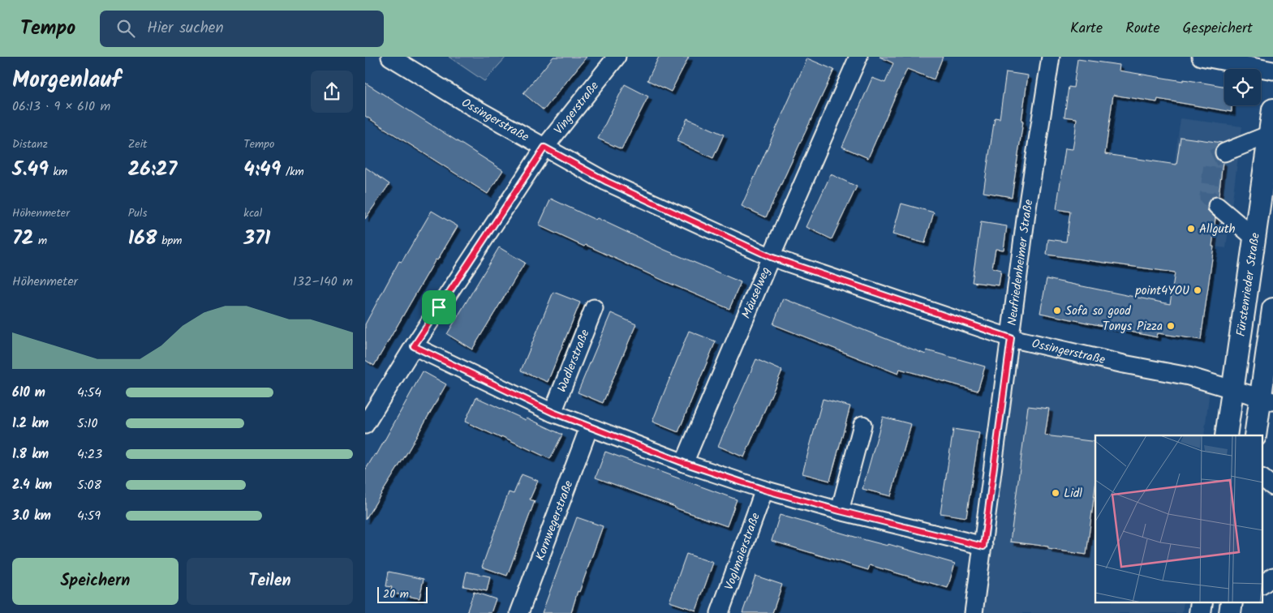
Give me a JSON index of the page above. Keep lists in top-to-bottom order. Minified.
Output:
{"streets":{"main road":["Fürstenrieder Straße"],"street":["Vingerstraße","Ossingerstraße","Neufriedenheimer Straße","Mäuselweg","Wadlerstraße","Kornwegerstraße","Voglmaierstraße"]},"crossings":[["Vingerstraße","Ossingerstraße"],["Ossingerstraße","Neufriedenheimer Straße"],["Ossingerstraße","Fürstenrieder Straße"],["Ossingerstraße","Mäuselweg"]],"places":["Allguth","point4YOU","Sofa so good","Tonys Pizza","Lidl"],"scale_bar":"20 m","page":{"header":"Tempo","search":"Hier suchen","nav":["Karte","Route","Gespeichert"],"heading":["Morgenlauf","06:13 · 9 × 610 m"],"stats":[["Distanz","5.49 km"],["Zeit","26:27"],["Tempo","4:49 /km"],["Höhenmeter","72 m"],["Puls","168 bpm"],["kcal","371"]],"chart":["Höhenmeter","132–140 m"],"list":[{"name":"610 m","note":"4:54"},{"name":"1.2 km","note":"5:10"},{"name":"1.8 km","note":"4:23"},{"name":"2.4 km","note":"5:08"},{"name":"3.0 km","note":"4:59"}],"buttons":["Speichern","Teilen"],"scale":"20 m"}}
